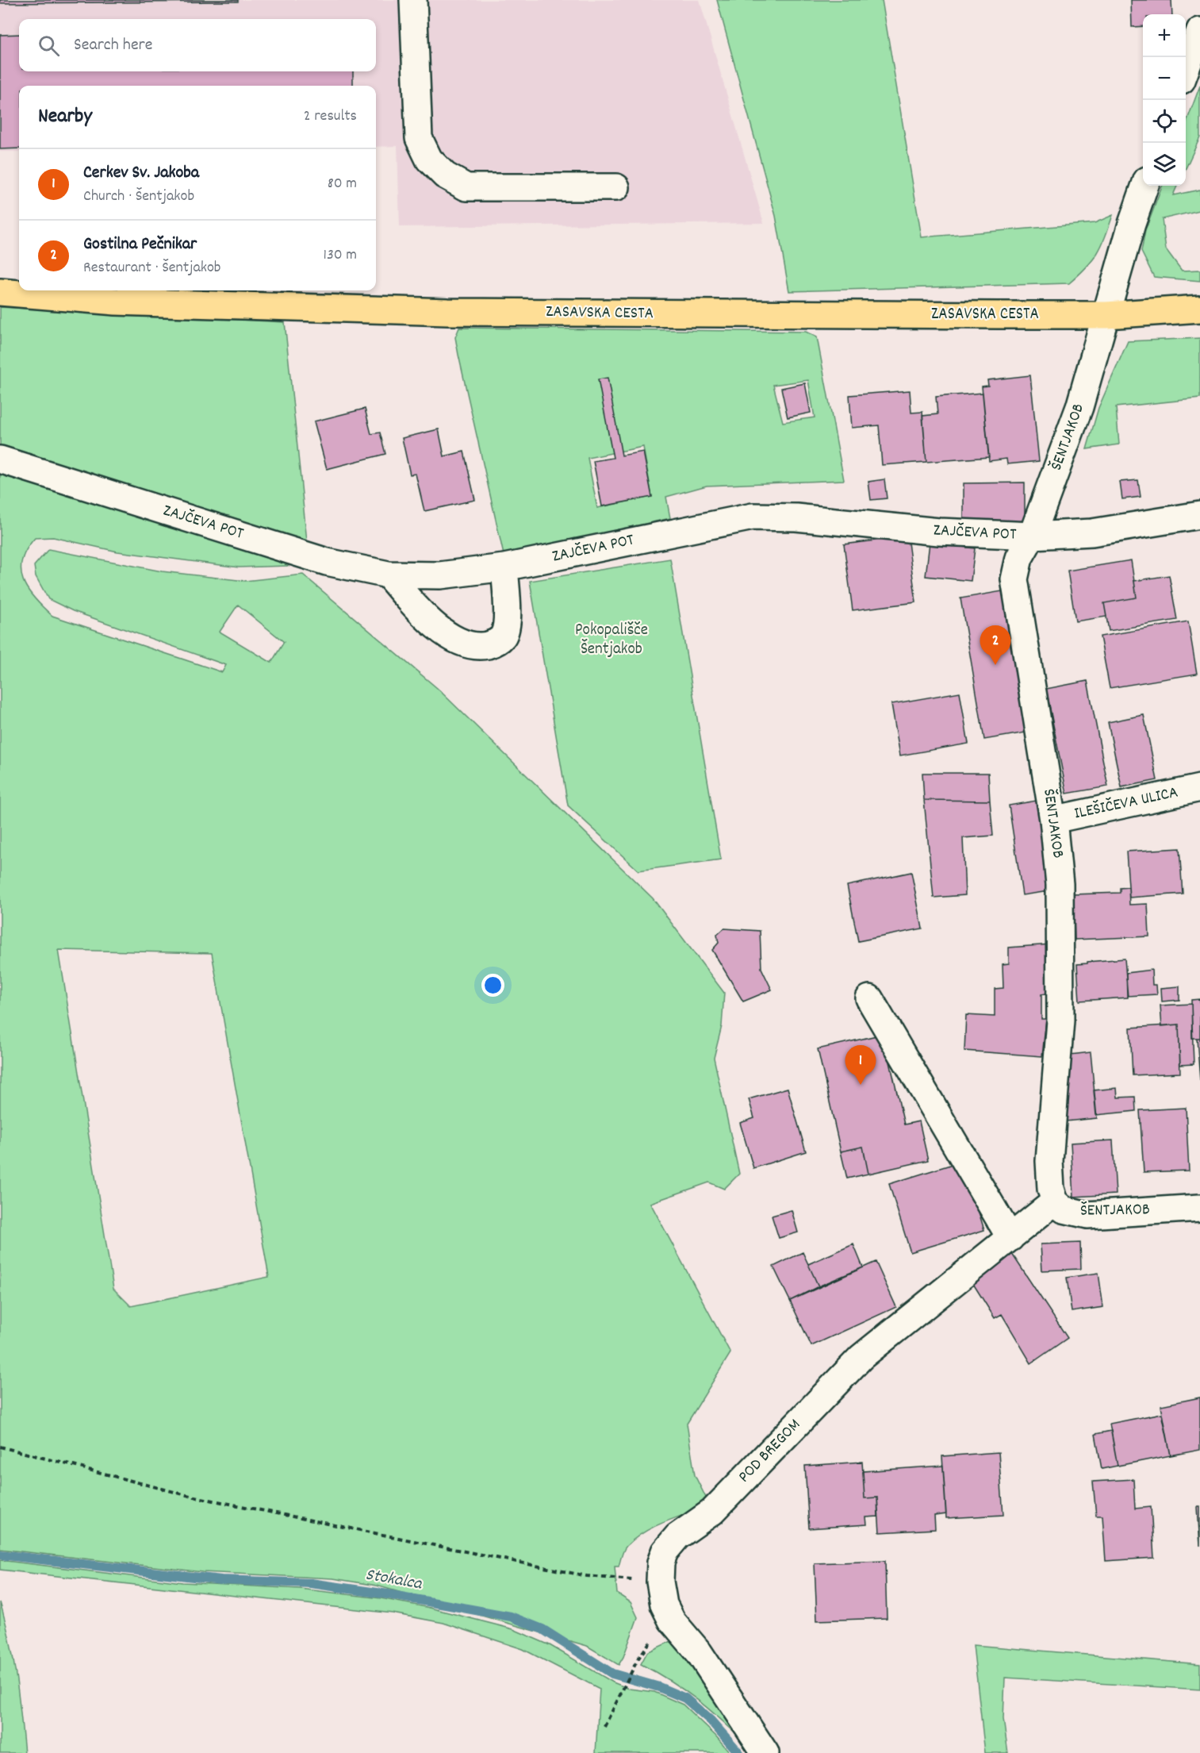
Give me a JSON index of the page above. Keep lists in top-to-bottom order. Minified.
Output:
{"streets":{"main road":["ZASAVSKA CESTA"],"street":["ŠENTJAKOB","ZAJČEVA POT","ILEŠIČEVA ULICA","POD BREGOM"]},"crossings":[["ZASAVSKA CESTA","ŠENTJAKOB"],["ŠENTJAKOB","ZAJČEVA POT"],["ŠENTJAKOB","ILEŠIČEVA ULICA"],["ŠENTJAKOB","POD BREGOM"]],"water":["Stokalca"],"parks":["Pokopališče Šentjakob"],"page":{"map_buttons":["+","−"],"search":"Search here","heading":["Nearby","2 results"],"list":[{"mark":"1","name":"Cerkev Sv. Jakoba","note":"Church · Šentjakob","value":"80 m"},{"mark":"2","name":"Gostilna Pečnikar","note":"Restaurant · Šentjakob","value":"130 m"}],"pins":["2","1"]}}
